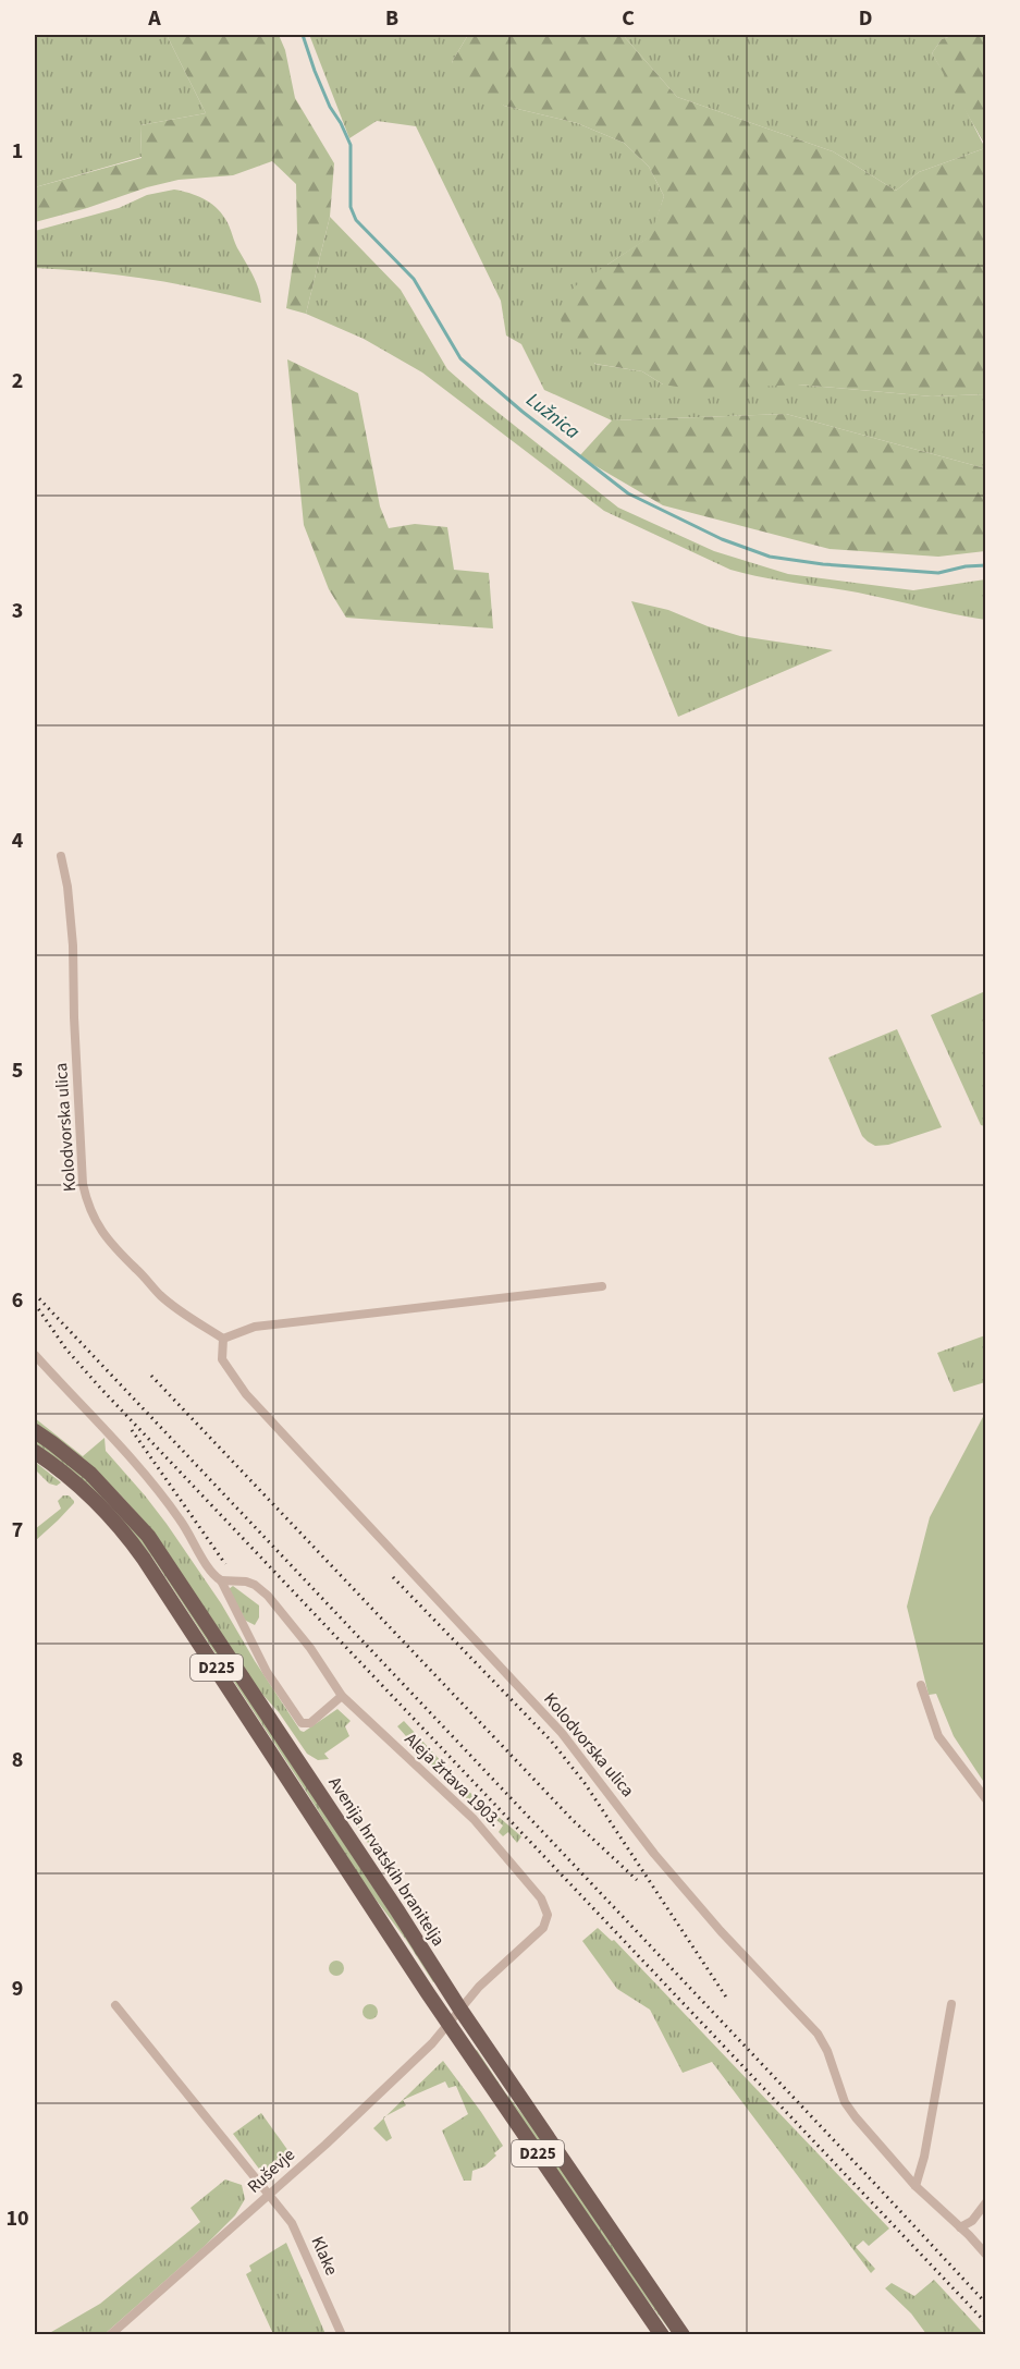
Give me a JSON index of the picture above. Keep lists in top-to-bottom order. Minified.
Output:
{"streets":{"main road":["D225","Avenija hrvatskih branitelja"],"street":["Kolodvorska ulica","Aleja žrtava 1903.","Ruševje","Klake"]},"crossings":[["Aleja žrtava 1903.","Avenija hrvatskih branitelja"],["Aleja žrtava 1903.","Ruševje"],["Avenija hrvatskih branitelja","Ruševje"],["Ruševje","Klake"]],"water":["Lužnica"],"grid":{"columns":["A","B","C","D"],"rows":["1","2","3","4","5","6","7","8","9","10"]}}
